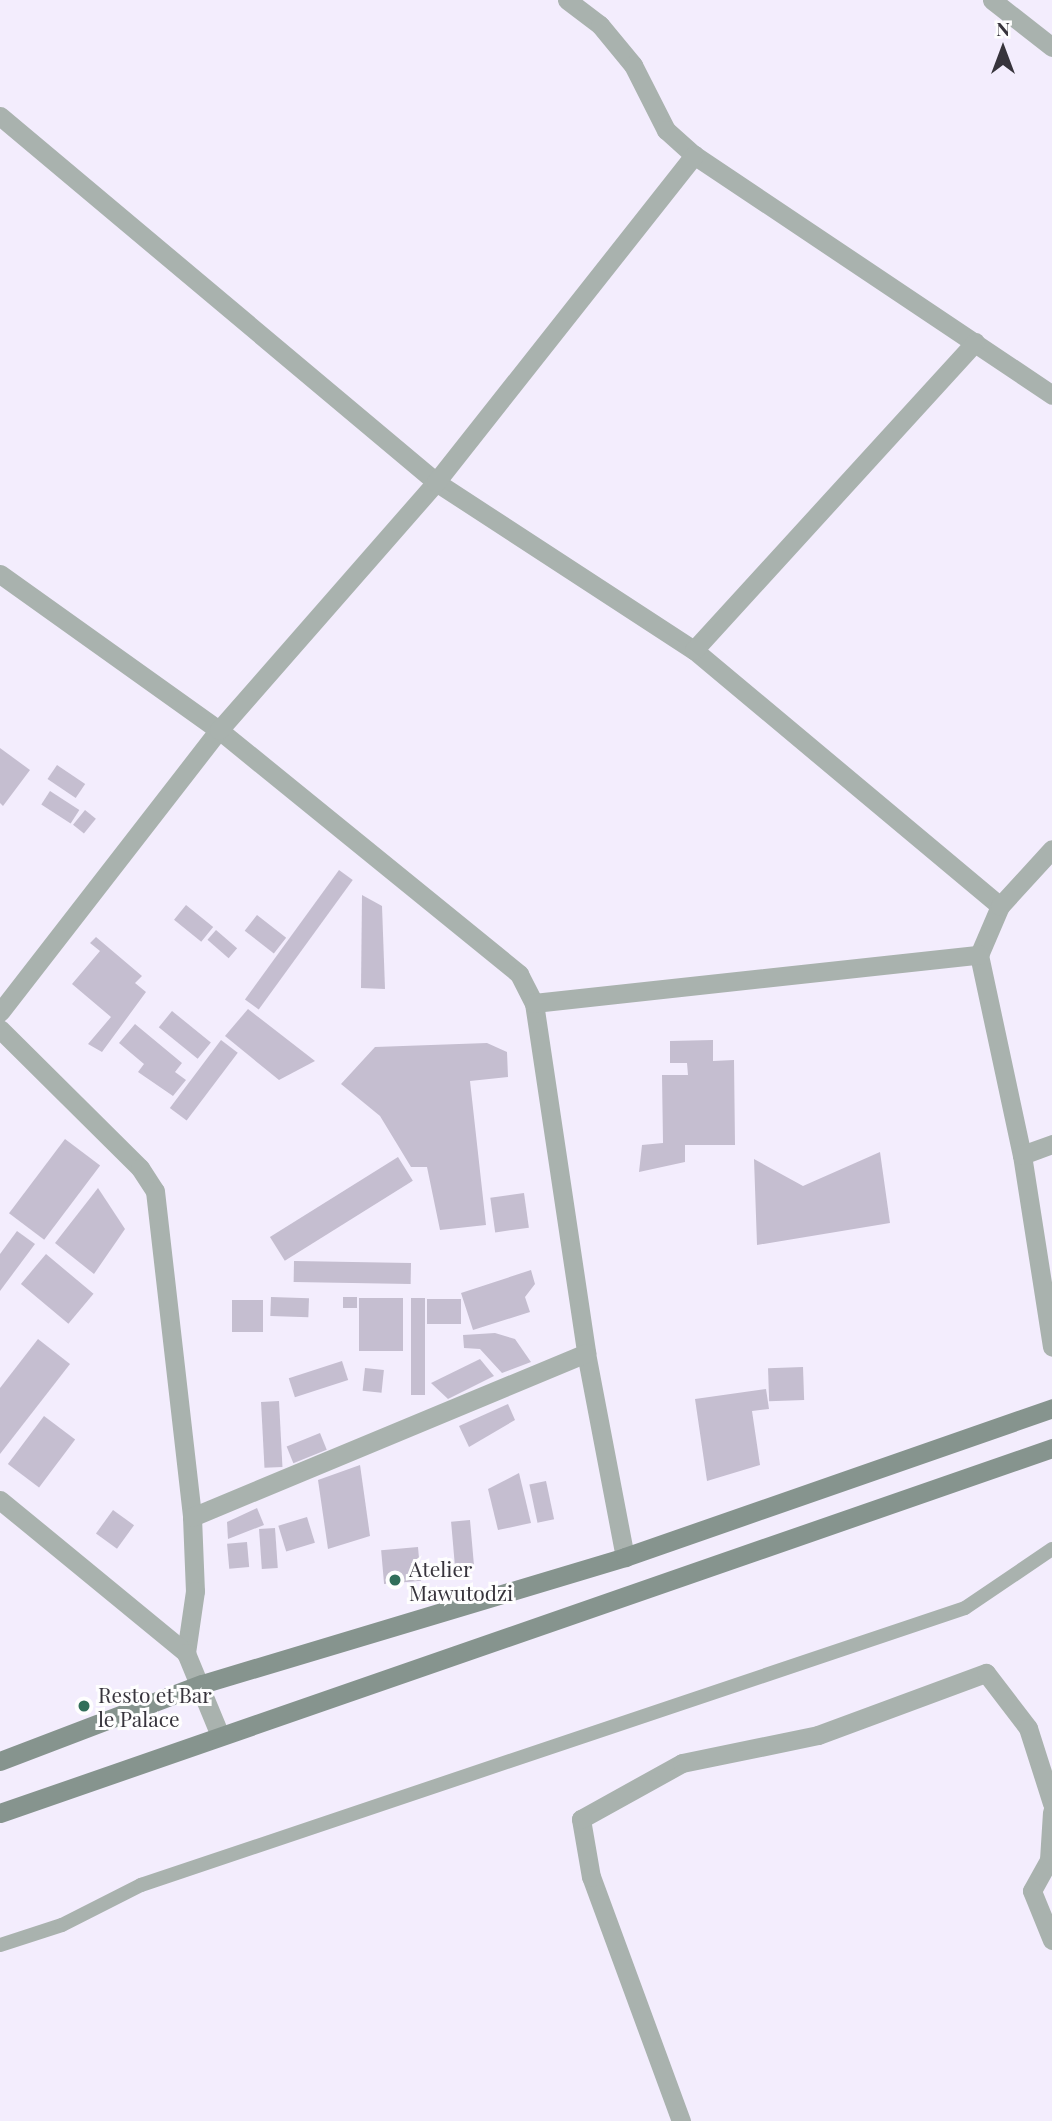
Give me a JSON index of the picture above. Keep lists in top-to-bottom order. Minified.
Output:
{"places":["Atelier Mawutodzi","Resto et Bar le Palace"],"north":"top"}
